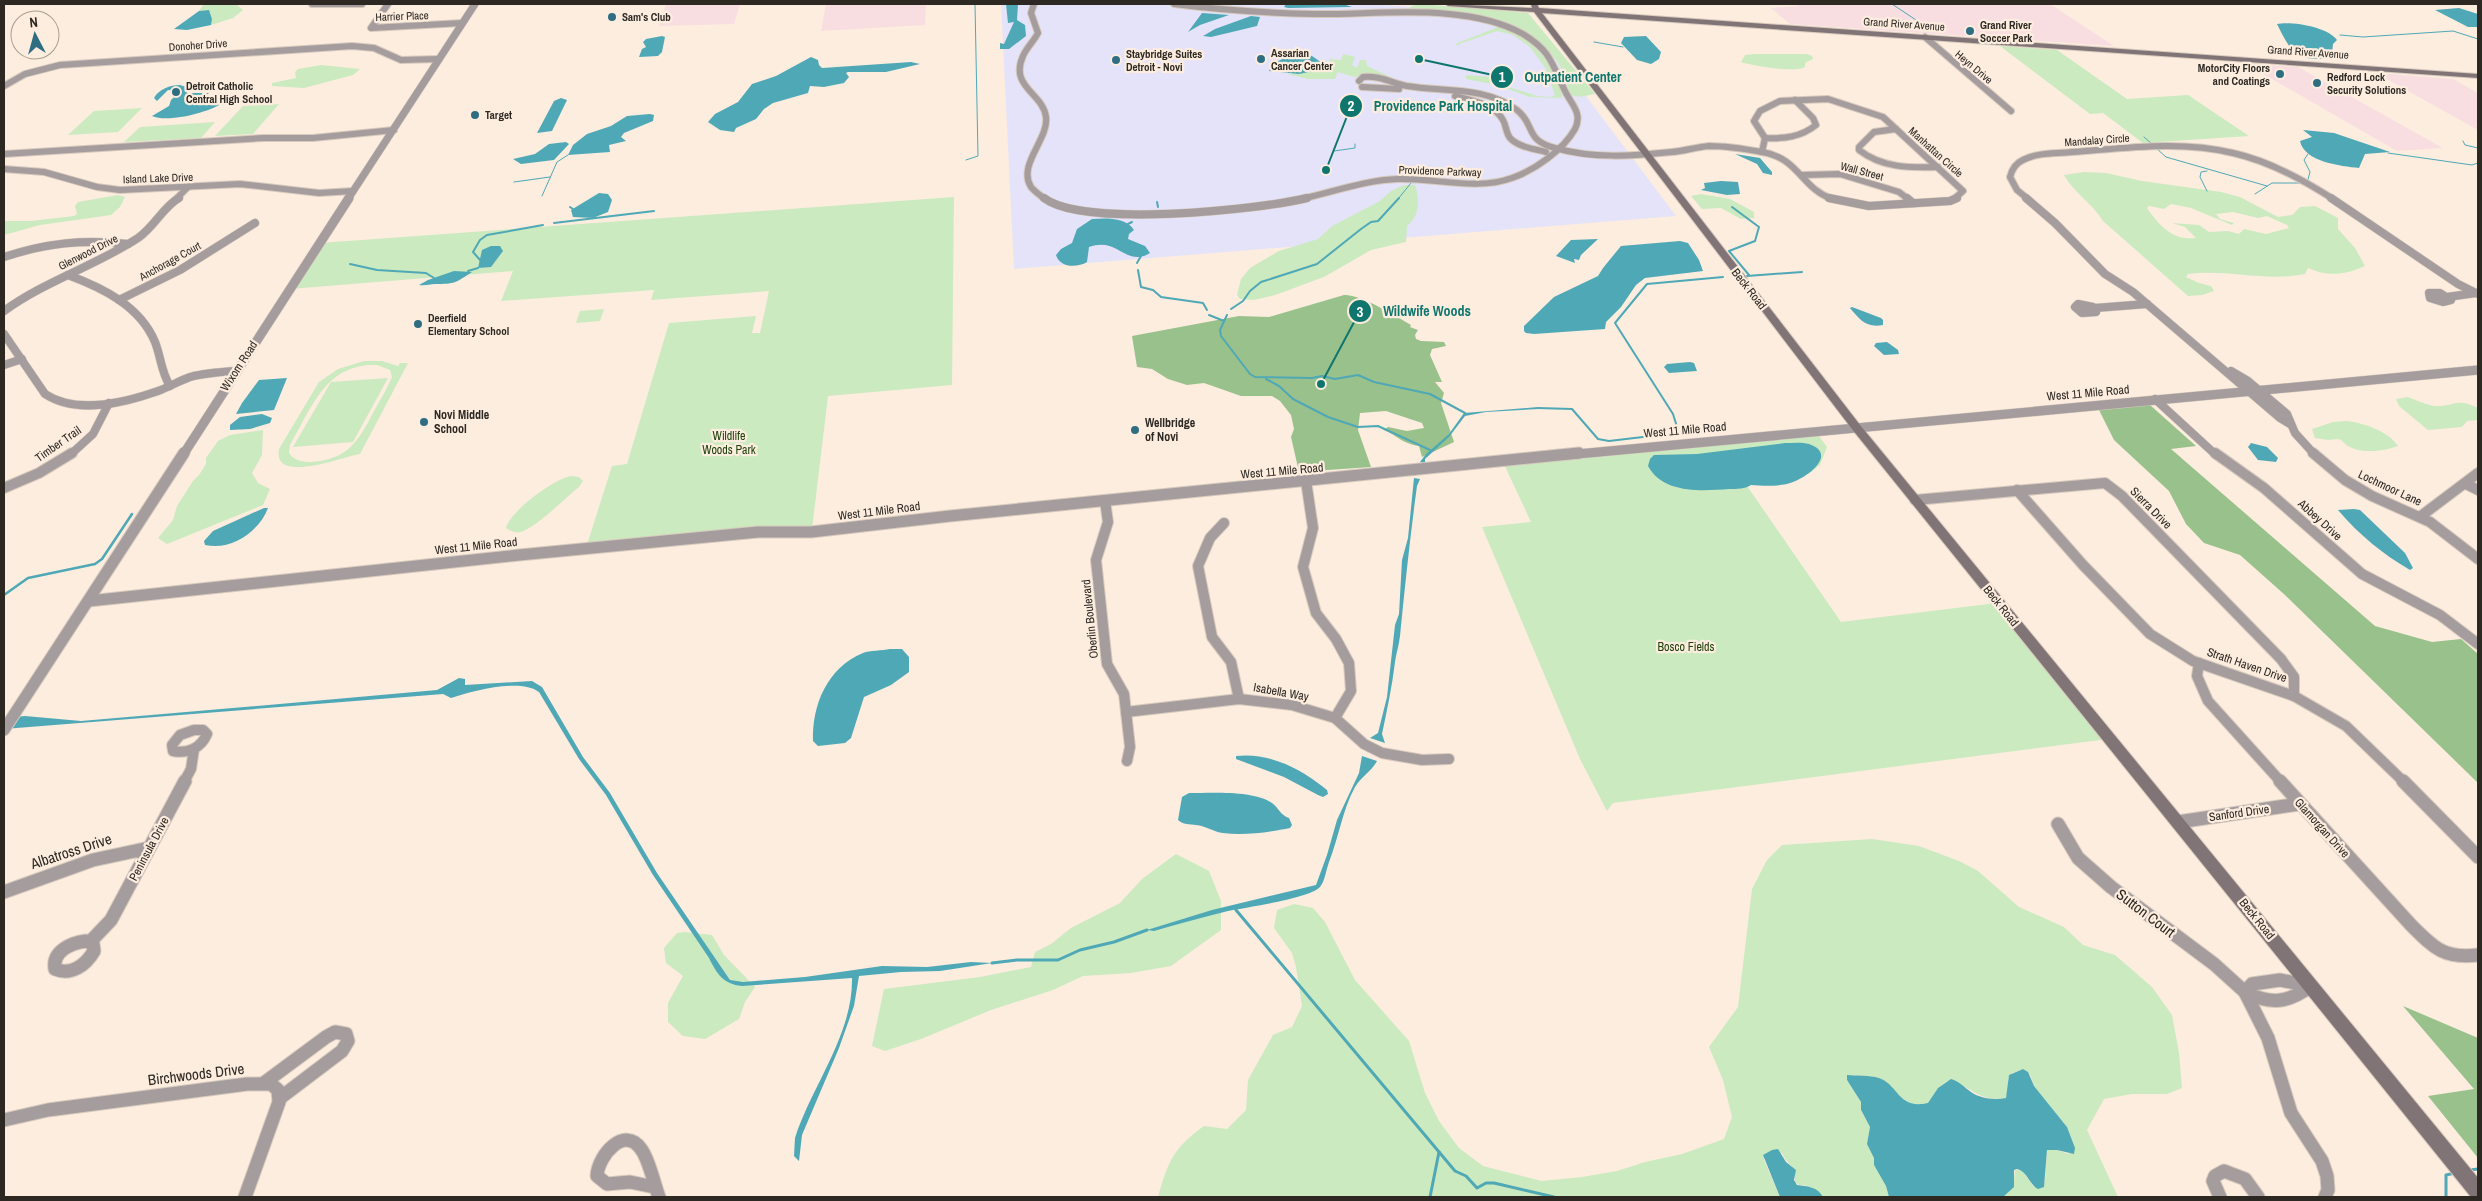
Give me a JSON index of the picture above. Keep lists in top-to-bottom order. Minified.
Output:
{"streets":{"main road":["Grand River Avenue","Beck Road"],"street":["Harrier Place","Donoher Drive","Heyn Drive","Mandalay Circle","Manhattan Circle","Providence Parkway","Wall Street","Island Lake Drive","Glenwood Drive","Anchorage Court","Wixom Road","West 11 Mile Road","Timber Trail","Lochmoor Lane","Sierra Drive","Abbey Drive","Oberlin Boulevard","Strath Haven Drive","Isabella Way","Sanford Drive","Glamorgan Drive","Peninsula Drive","Albatross Drive","Sutton Court","Birchwoods Drive"]},"crossings":[["Harrier Place","Wixom Road"],["Grand River Avenue","Heyn Drive"],["Grand River Avenue","Beck Road"],["Donoher Drive","Wixom Road"],["Mandalay Circle","West 11 Mile Road"],["Mandalay Circle","Lochmoor Lane"],["Manhattan Circle","Wall Street"],["Manhattan Circle","Beck Road"],["Island Lake Drive","Glenwood Drive"],["Island Lake Drive","Wixom Road"],["Beck Road","West 11 Mile Road"],["Beck Road","Sierra Drive"],["Beck Road","Sanford Drive"],["Beck Road","Sutton Court"],["Wixom Road","West 11 Mile Road"],["West 11 Mile Road","Lochmoor Lane"],["West 11 Mile Road","Abbey Drive"],["West 11 Mile Road","Oberlin Boulevard"],["Sierra Drive","Strath Haven Drive"],["Oberlin Boulevard","Isabella Way"],["Strath Haven Drive","Glamorgan Drive"],["Sanford Drive","Glamorgan Drive"],["Peninsula Drive","Albatross Drive"]],"parks":["Wildlife Woods Park","Bosco Fields"],"places":["Sam's Club","Grand River Soccer Park","Assarian Cancer Center","Outpatient Center","Staybridge Suites Detroit - Novi","MotorCity Floors and Coatings","Redford Lock Security Solutions","Detroit Catholic Central High School","Target","Providence Park Hospital","Deerfield Elementary School","Wildwife Woods","Novi Middle School","Wellbridge of Novi"],"north":"top"}
